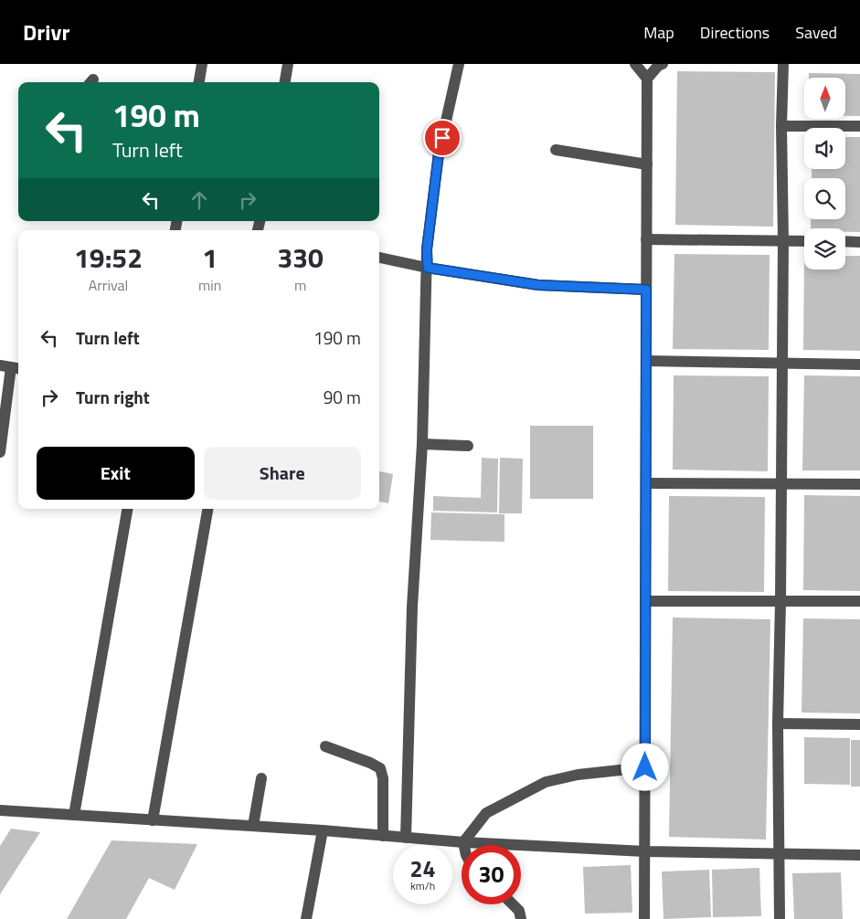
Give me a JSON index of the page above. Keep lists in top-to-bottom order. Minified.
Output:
{"north":"top","page":{"header":"Drivr","nav":["Map","Directions","Saved"],"turn":["190 m","Turn left"],"eta":["19:52","Arrival","1","min","330","m"],"list":[{"name":"Turn left","value":"190 m"},{"name":"Turn right","value":"90 m"}],"buttons":["Exit","Share"],"speed":"24 km/h","limit":"30"}}
